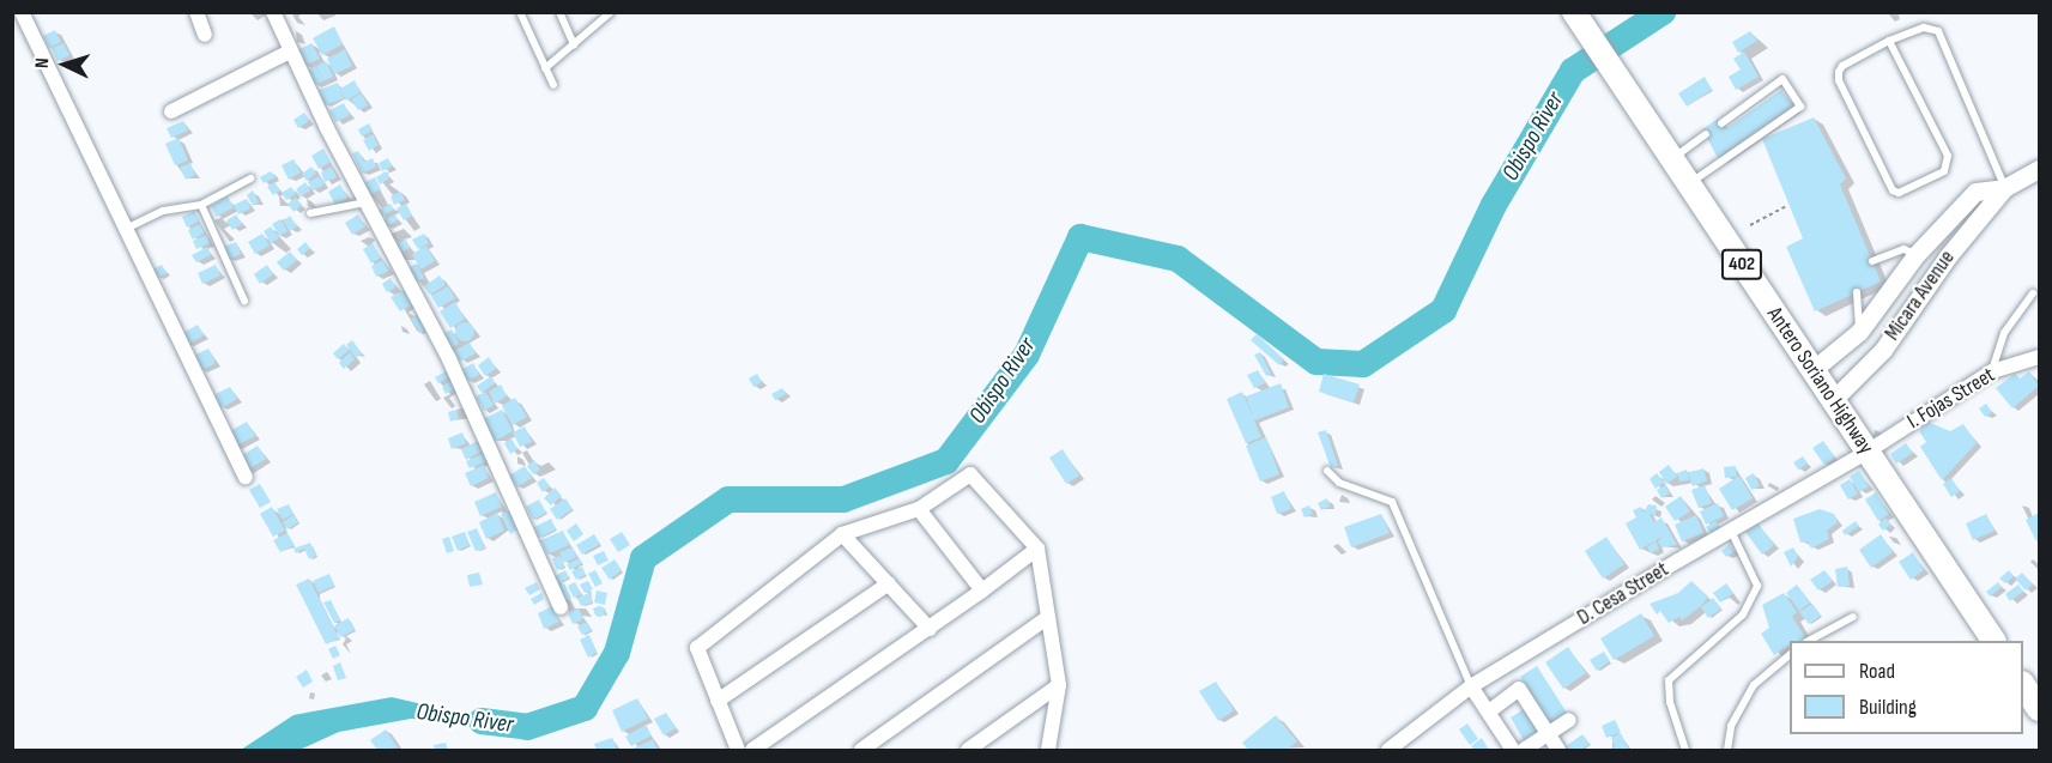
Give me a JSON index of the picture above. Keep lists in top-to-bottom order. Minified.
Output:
{"streets":{"main road":["402","Antero Soriano Highway"],"street":["Micara Avenue","I. Fojas Street","D. Cesa Street"]},"crossings":[["Micara Avenue","Antero Soriano Highway"],["Antero Soriano Highway","I. Fojas Street"],["Antero Soriano Highway","D. Cesa Street"],["I. Fojas Street","D. Cesa Street"]],"water":["Obispo River"],"legend":["Road","Building"],"north":"left"}
